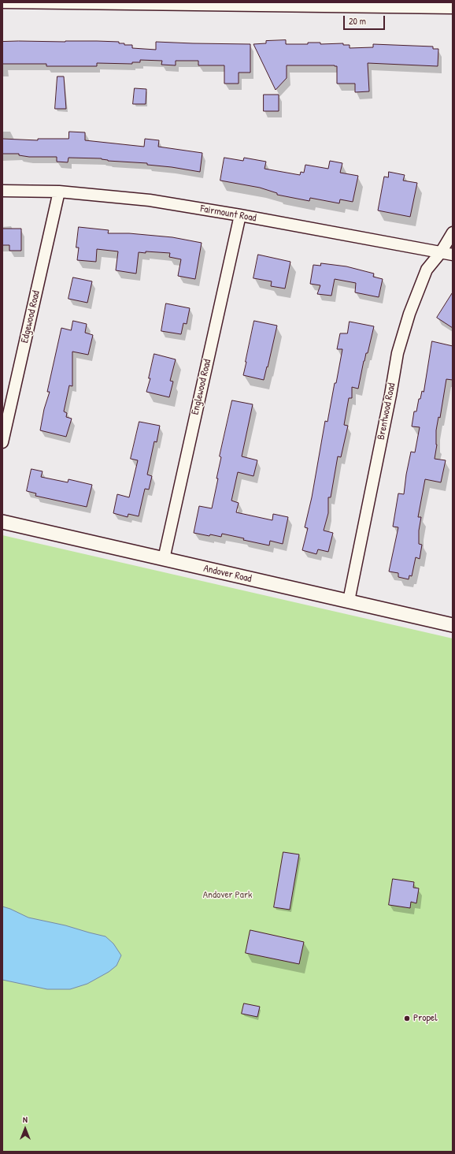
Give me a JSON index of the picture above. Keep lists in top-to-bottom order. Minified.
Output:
{"streets":{"street":["Fairmount Road","Edgewood Road","Englewood Road","Brentwood Road","Andover Road"]},"crossings":[["Fairmount Road","Edgewood Road"],["Fairmount Road","Englewood Road"],["Fairmount Road","Brentwood Road"],["Englewood Road","Andover Road"],["Brentwood Road","Andover Road"]],"parks":["Andover Park"],"places":["Propel"],"scale_bar":"20 m","north":"top"}
